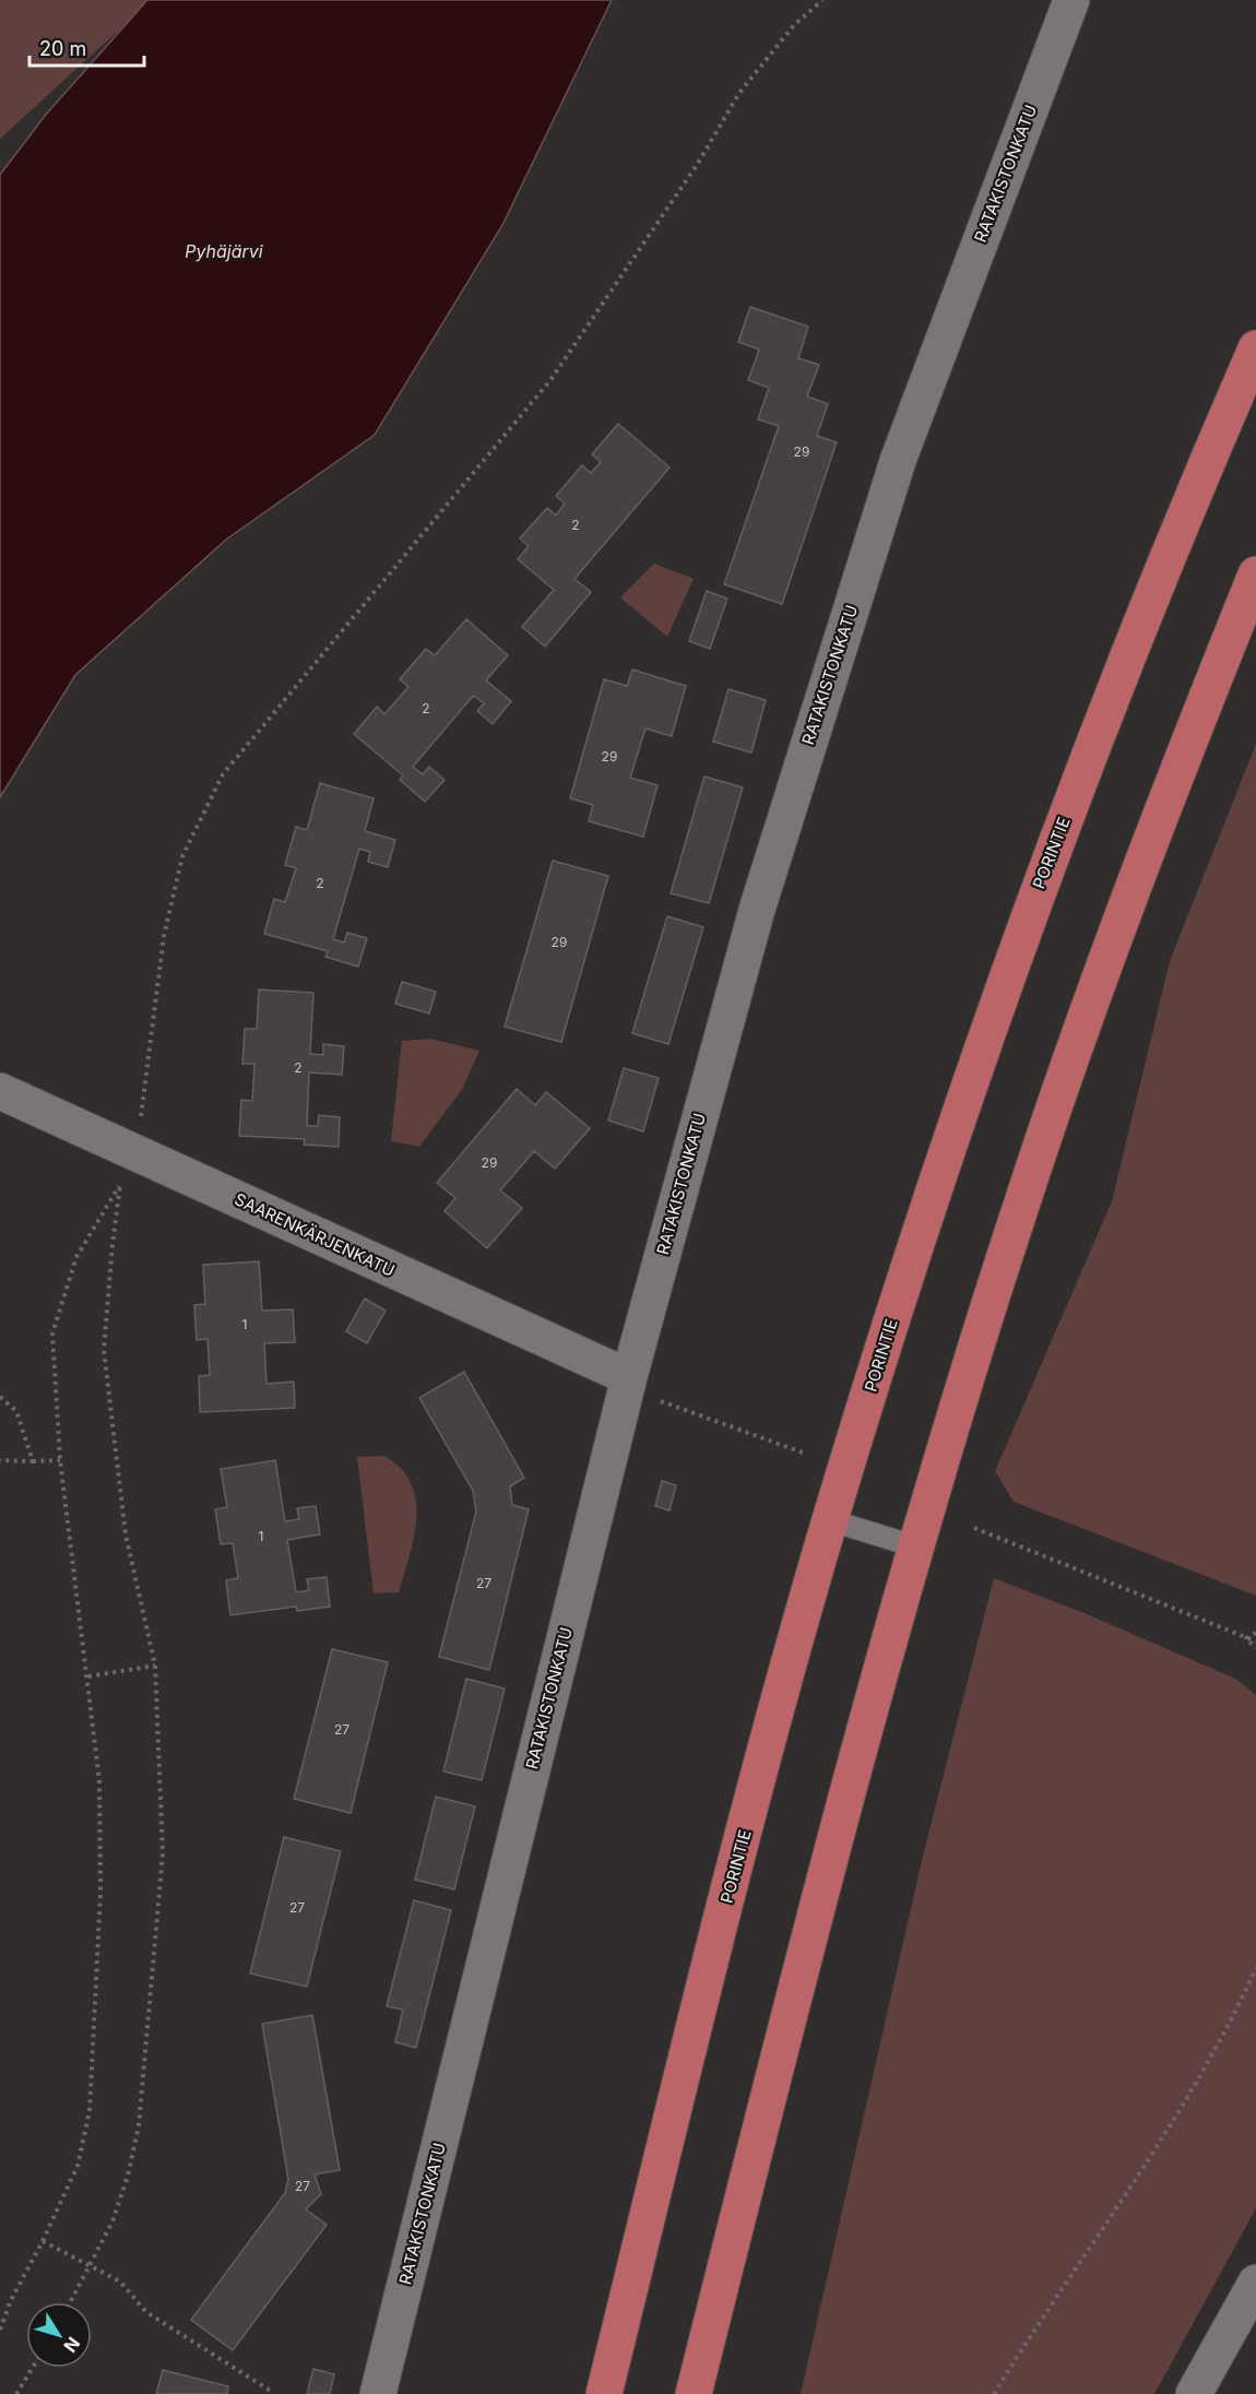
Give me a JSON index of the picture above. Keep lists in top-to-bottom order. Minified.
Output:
{"streets":{"highway":["PORINTIE"],"street":["RATAKISTONKATU","SAARENKÄRJENKATU"]},"crossings":[["RATAKISTONKATU","SAARENKÄRJENKATU"]],"water":["Pyhäjärvi"],"house_numbers":["29","2","2","29","2","29","2","29","1","1","27","27","27","27"],"scale_bar":"20 m","north":"bottom right"}
